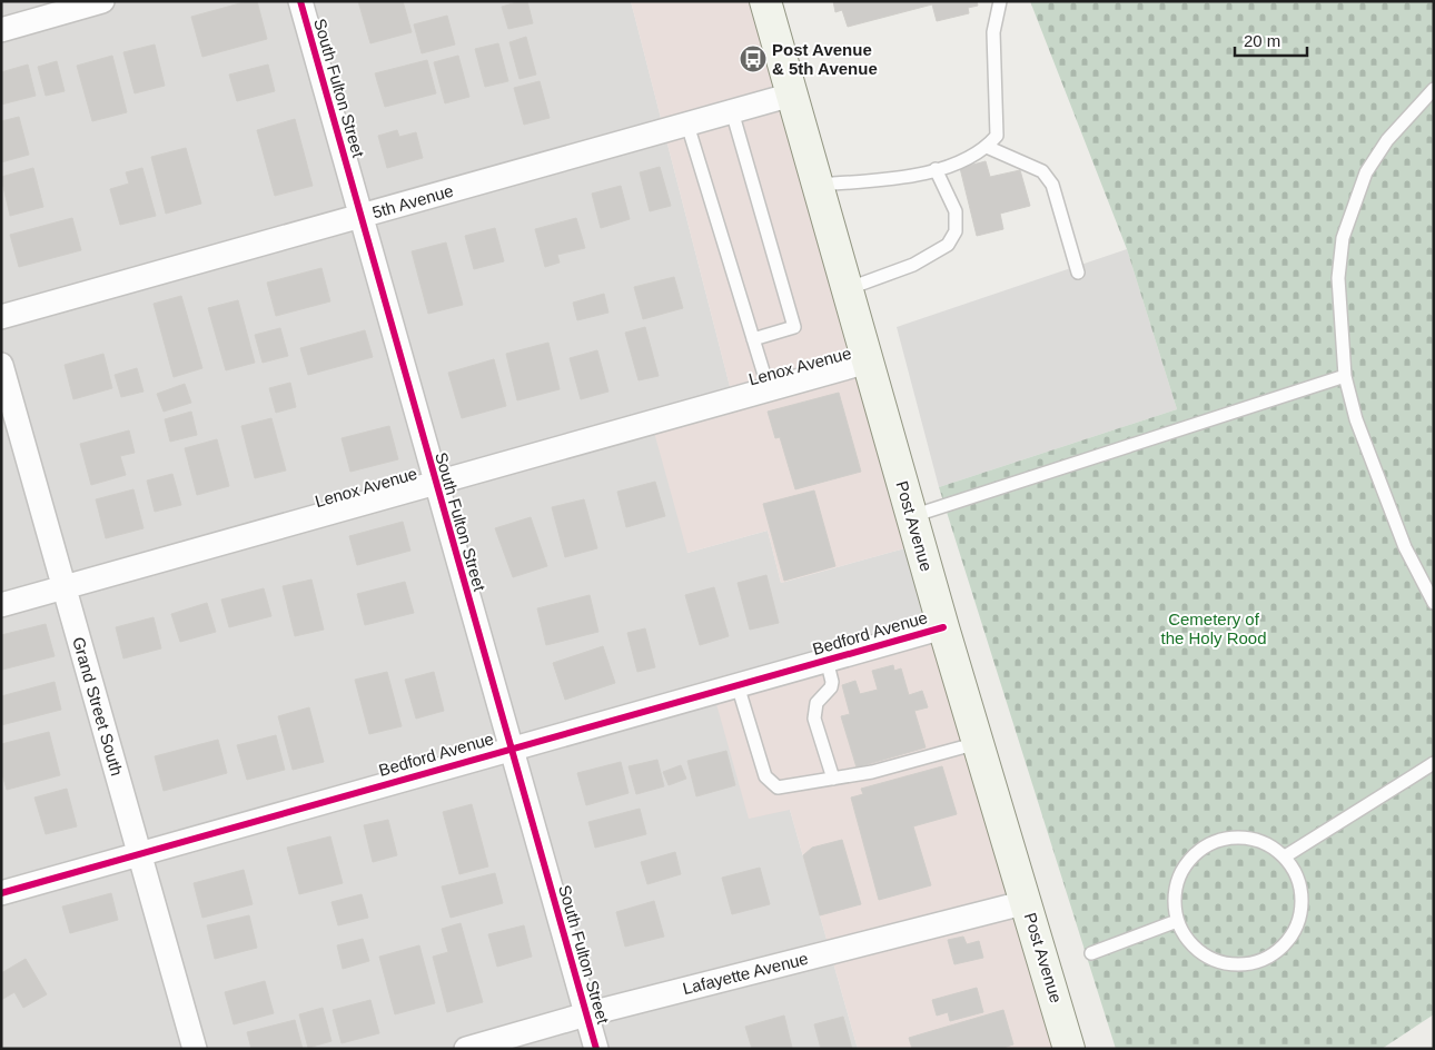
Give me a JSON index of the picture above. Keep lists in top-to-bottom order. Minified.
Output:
{"streets":{"main road":["Post Avenue"],"street":["South Fulton Street","5th Avenue","Lenox Avenue","Bedford Avenue","Grand Street South","Lafayette Avenue"]},"crossings":[["South Fulton Street","5th Avenue"],["South Fulton Street","Lenox Avenue"],["South Fulton Street","Bedford Avenue"],["South Fulton Street","Lafayette Avenue"],["5th Avenue","Post Avenue"],["Lenox Avenue","Post Avenue"],["Lenox Avenue","Grand Street South"],["Post Avenue","Bedford Avenue"],["Post Avenue","Lafayette Avenue"],["Bedford Avenue","Grand Street South"]],"parks":["Cemetery of the Holy Rood"],"places":{"bus stop":["Post Avenue & 5th Avenue"]},"scale_bar":"20 m"}
